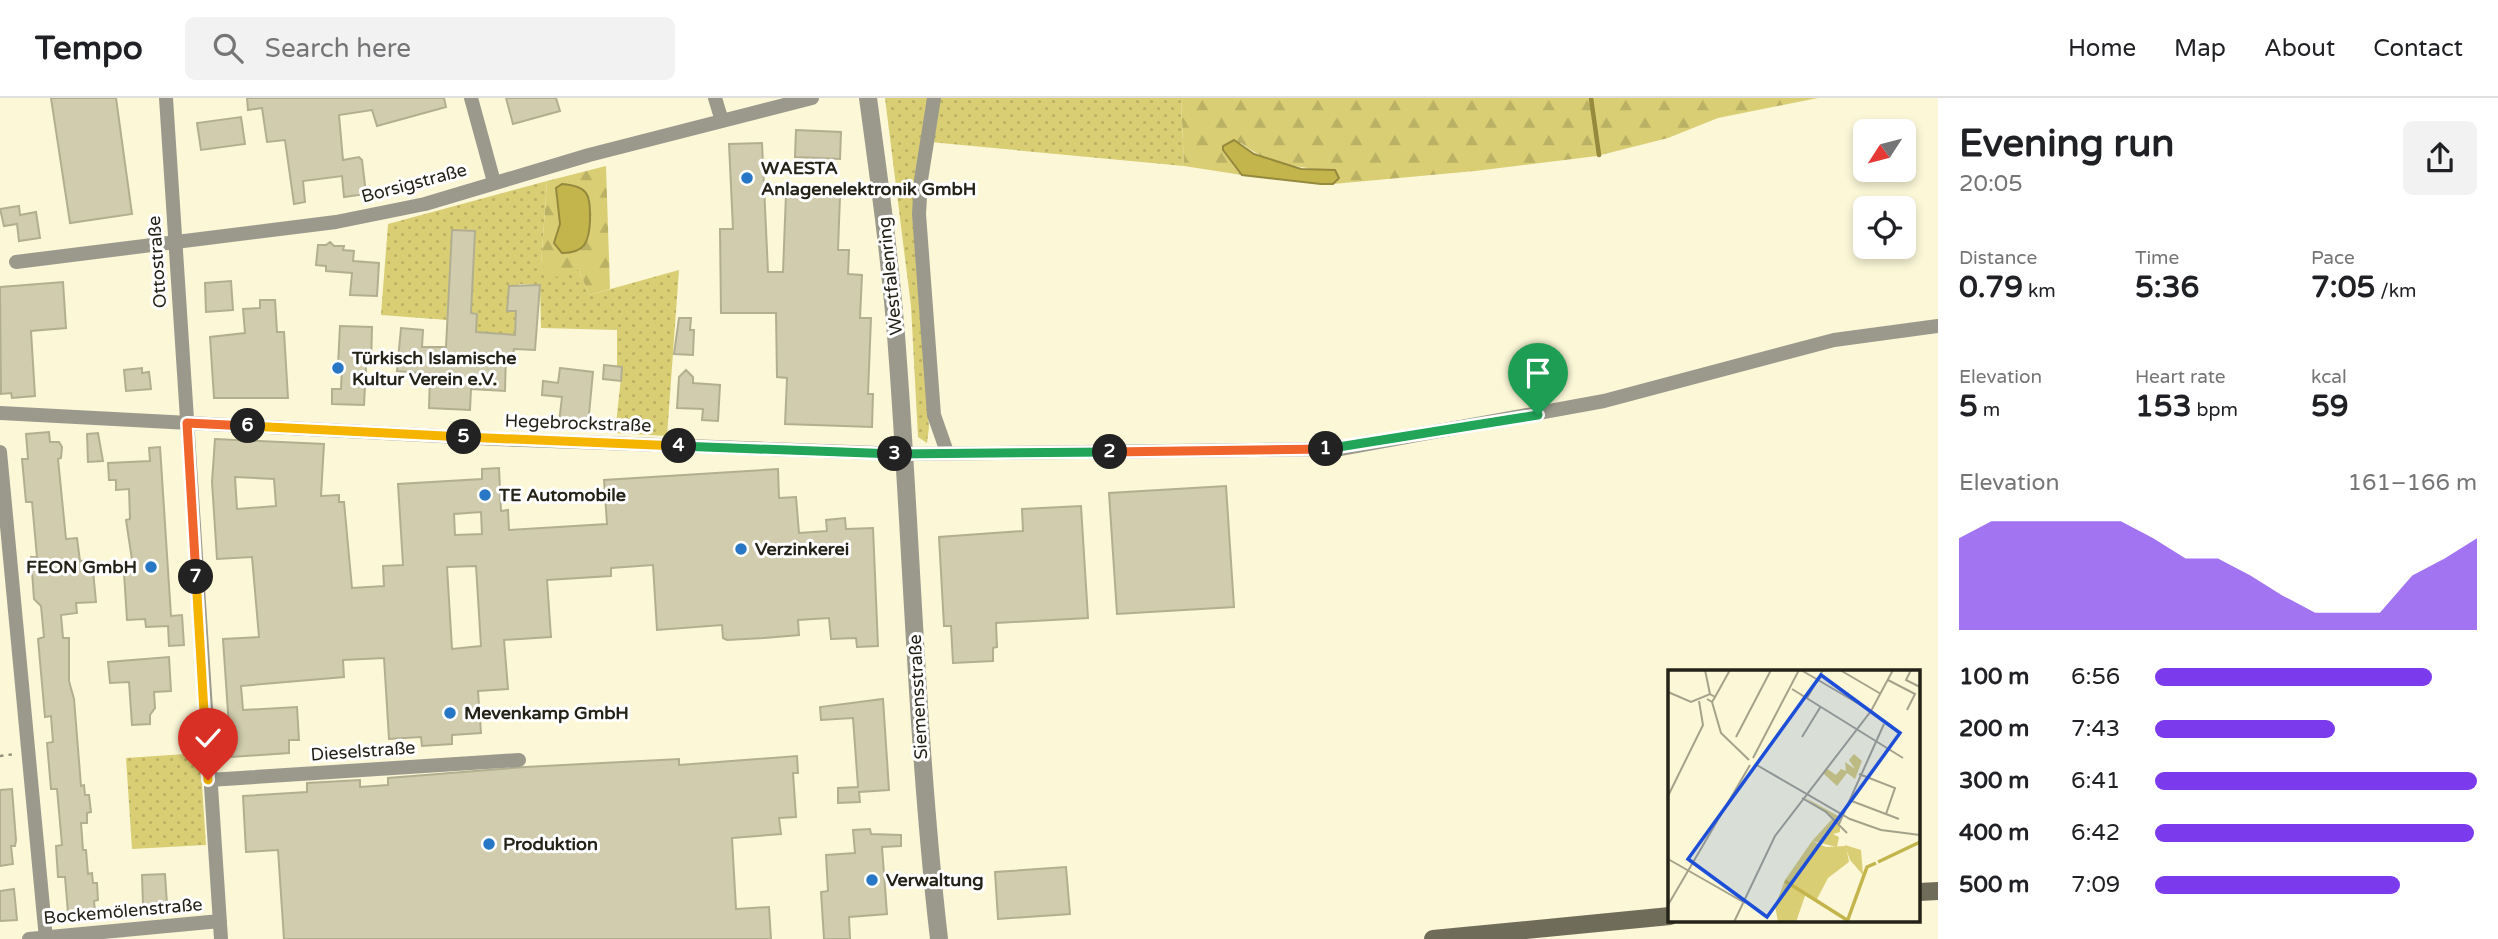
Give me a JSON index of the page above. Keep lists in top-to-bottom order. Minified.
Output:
{"streets":{"street":["Borsigstraße","Ottostraße","Westfalenring","Hegebrockstraße","Siemensstraße","Dieselstraße","Bockemölenstraße"]},"crossings":[["Borsigstraße","Ottostraße"],["Ottostraße","Hegebrockstraße"],["Ottostraße","Dieselstraße"],["Ottostraße","Bockemölenstraße"],["Westfalenring","Hegebrockstraße"],["Westfalenring","Siemensstraße"],["Hegebrockstraße","Siemensstraße"]],"places":["WAESTA Anlagenelektronik GmbH","Türkisch Islamische Kultur Verein e.V.","TE Automobile","Verzinkerei","FEON GmbH","Mevenkamp GmbH","Produktion","Verwaltung"],"north":"bottom left","page":{"header":"Tempo","search":"Search here","nav":["Home","Map","About","Contact"],"heading":["Evening run","20:05"],"stats":[["Distance","0.79 km"],["Time","5:36"],["Pace","7:05 /km"],["Elevation","5 m"],["Heart rate","153 bpm"],["kcal","59"]],"pins":["6","5","4","1","2","3","7"],"chart":["Elevation","161–166 m"],"list":[{"name":"100 m","note":"6:56"},{"name":"200 m","note":"7:43"},{"name":"300 m","note":"6:41"},{"name":"400 m","note":"6:42"},{"name":"500 m","note":"7:09"}]}}
